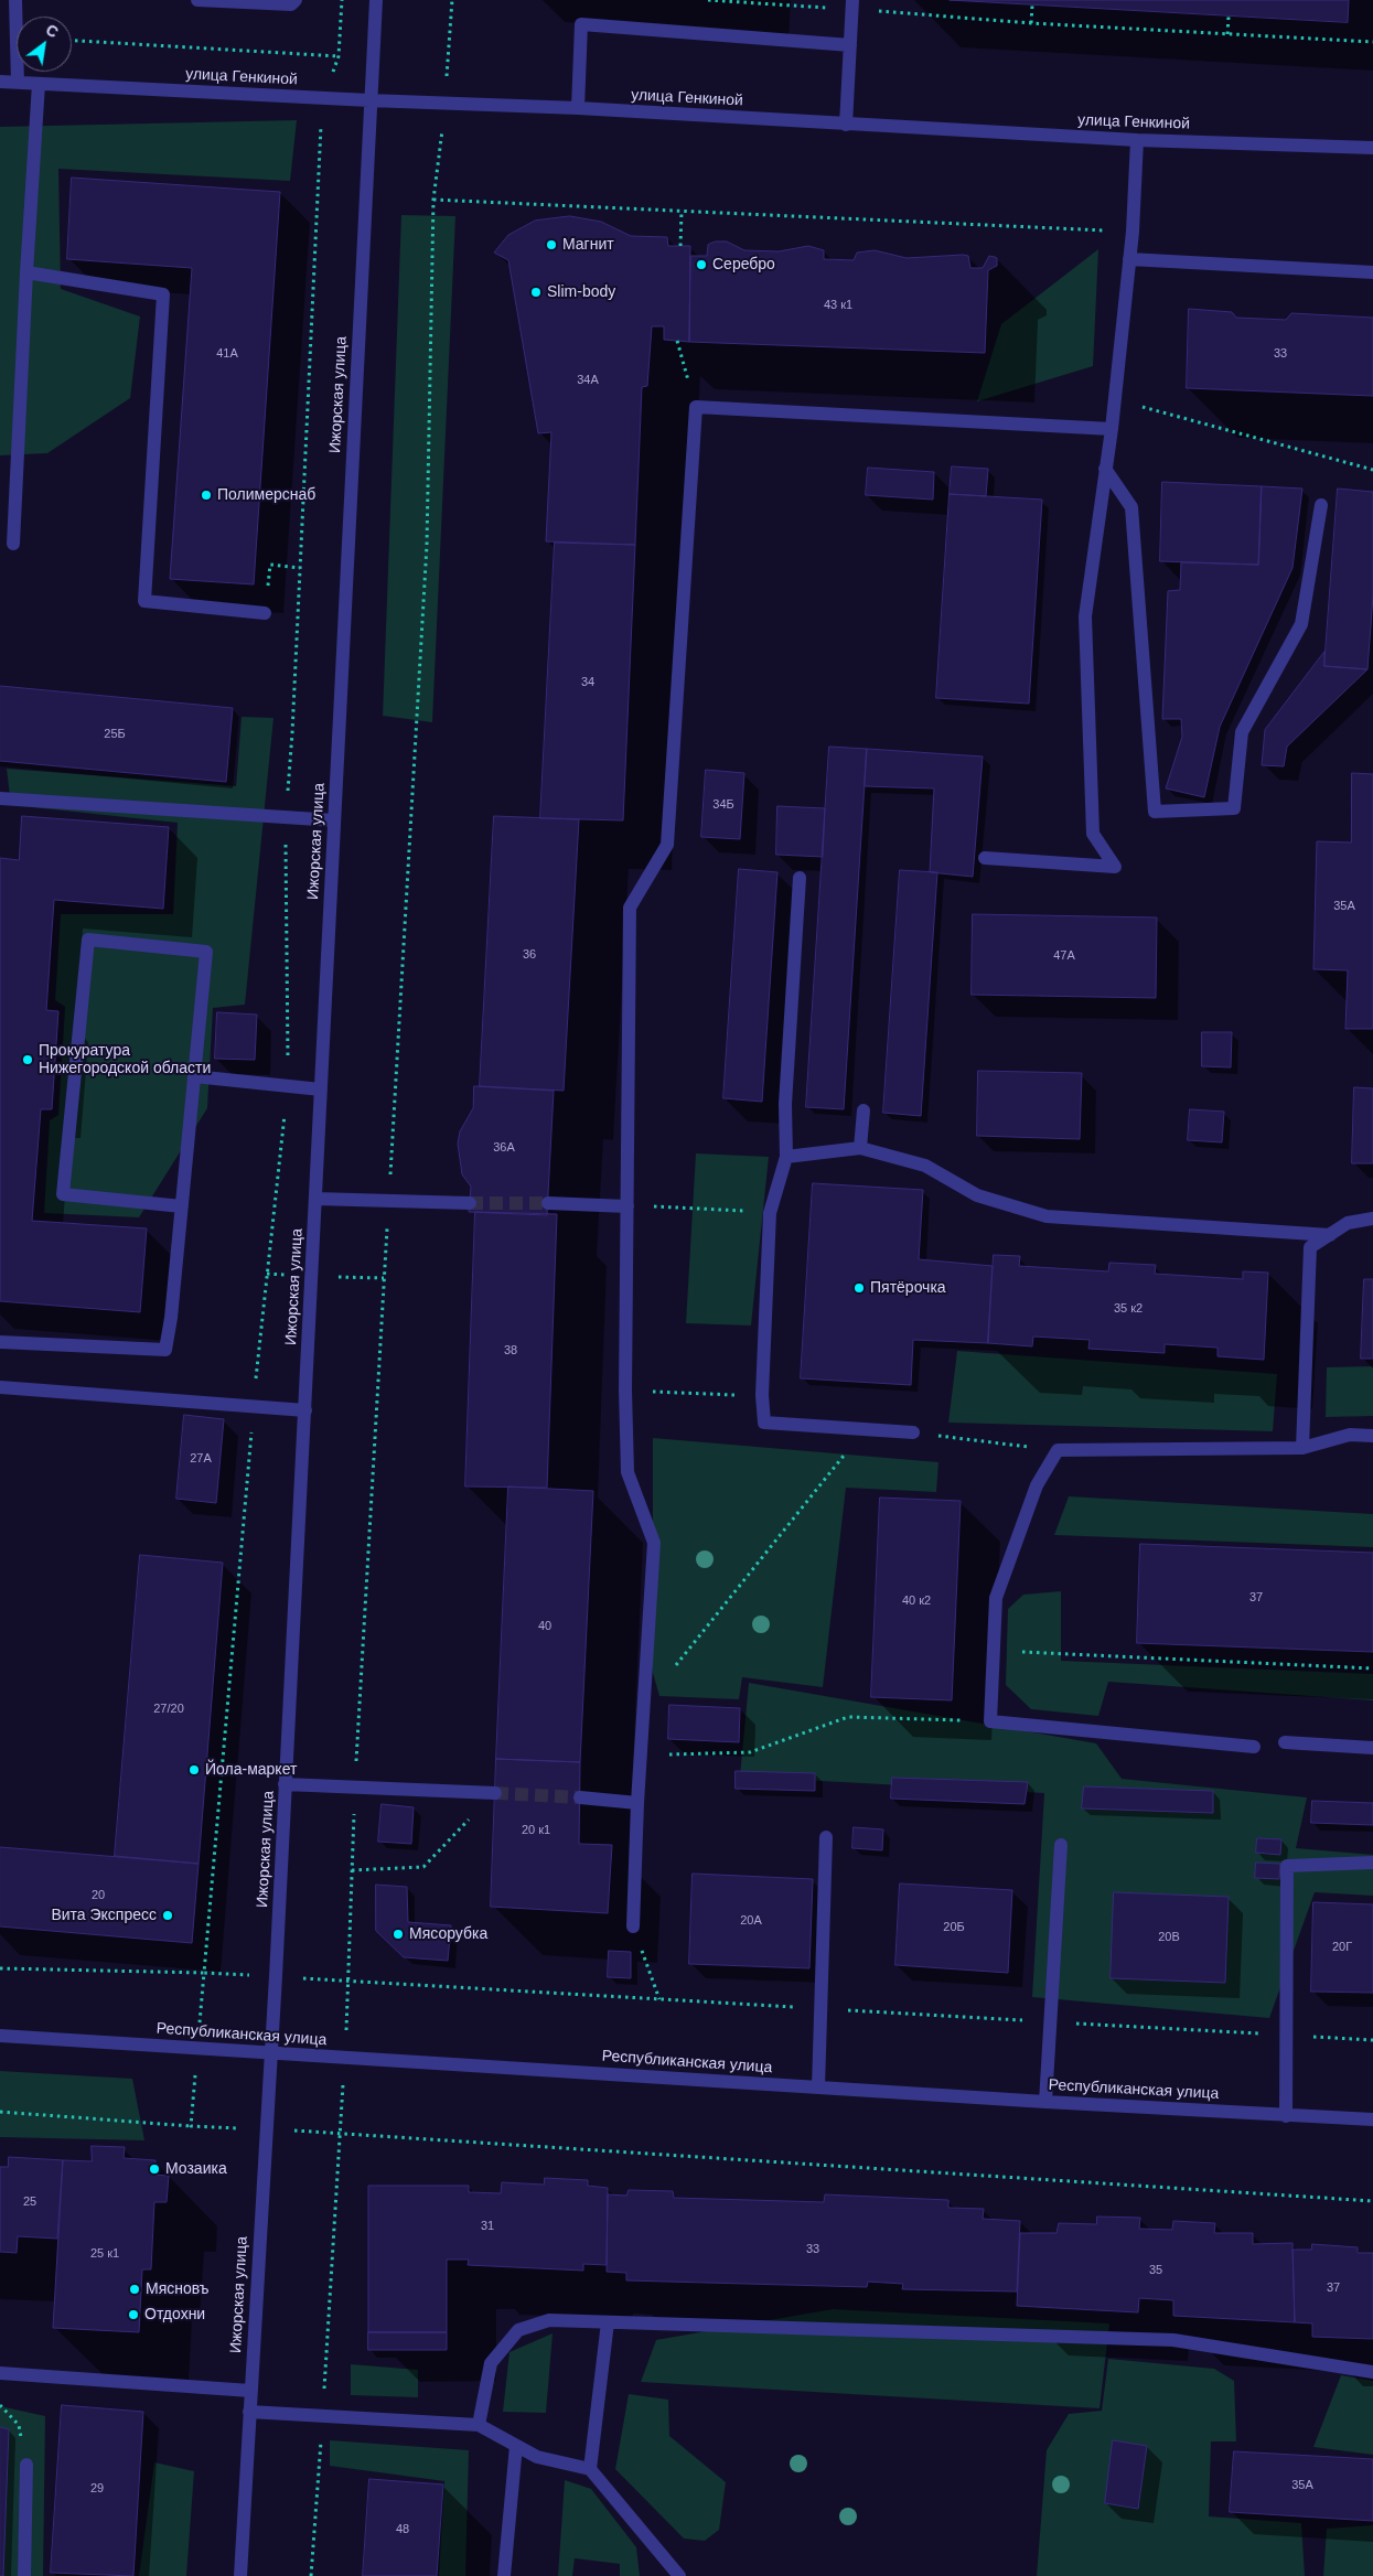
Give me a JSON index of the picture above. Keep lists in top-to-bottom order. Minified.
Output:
{"streets":{"street":["улица Генкиной","Ижорская улица","Республиканская улица"]},"crossings":[["улица Генкиной","Ижорская улица"],["Ижорская улица","Республиканская улица"]],"places":["Магнит","Серебро","Slim-body","Полимерснаб","Прокуратура Нижегородской области","Пятёрочка","Йола-маркет","Вита Экспресс","Мясорубка","Мозаика","Мясновъ","Отдохни"],"house_numbers":["43 к1","41А","33","34А","34","25Б","34Б","35А","36","47А","36А","35 к2","38","27А","37","40 к2","40","27/20","20 к1","20","20А","20Б","20В","20Г","25","31","33","25 к1","35","37","35А","29","48"],"north":"top right"}
